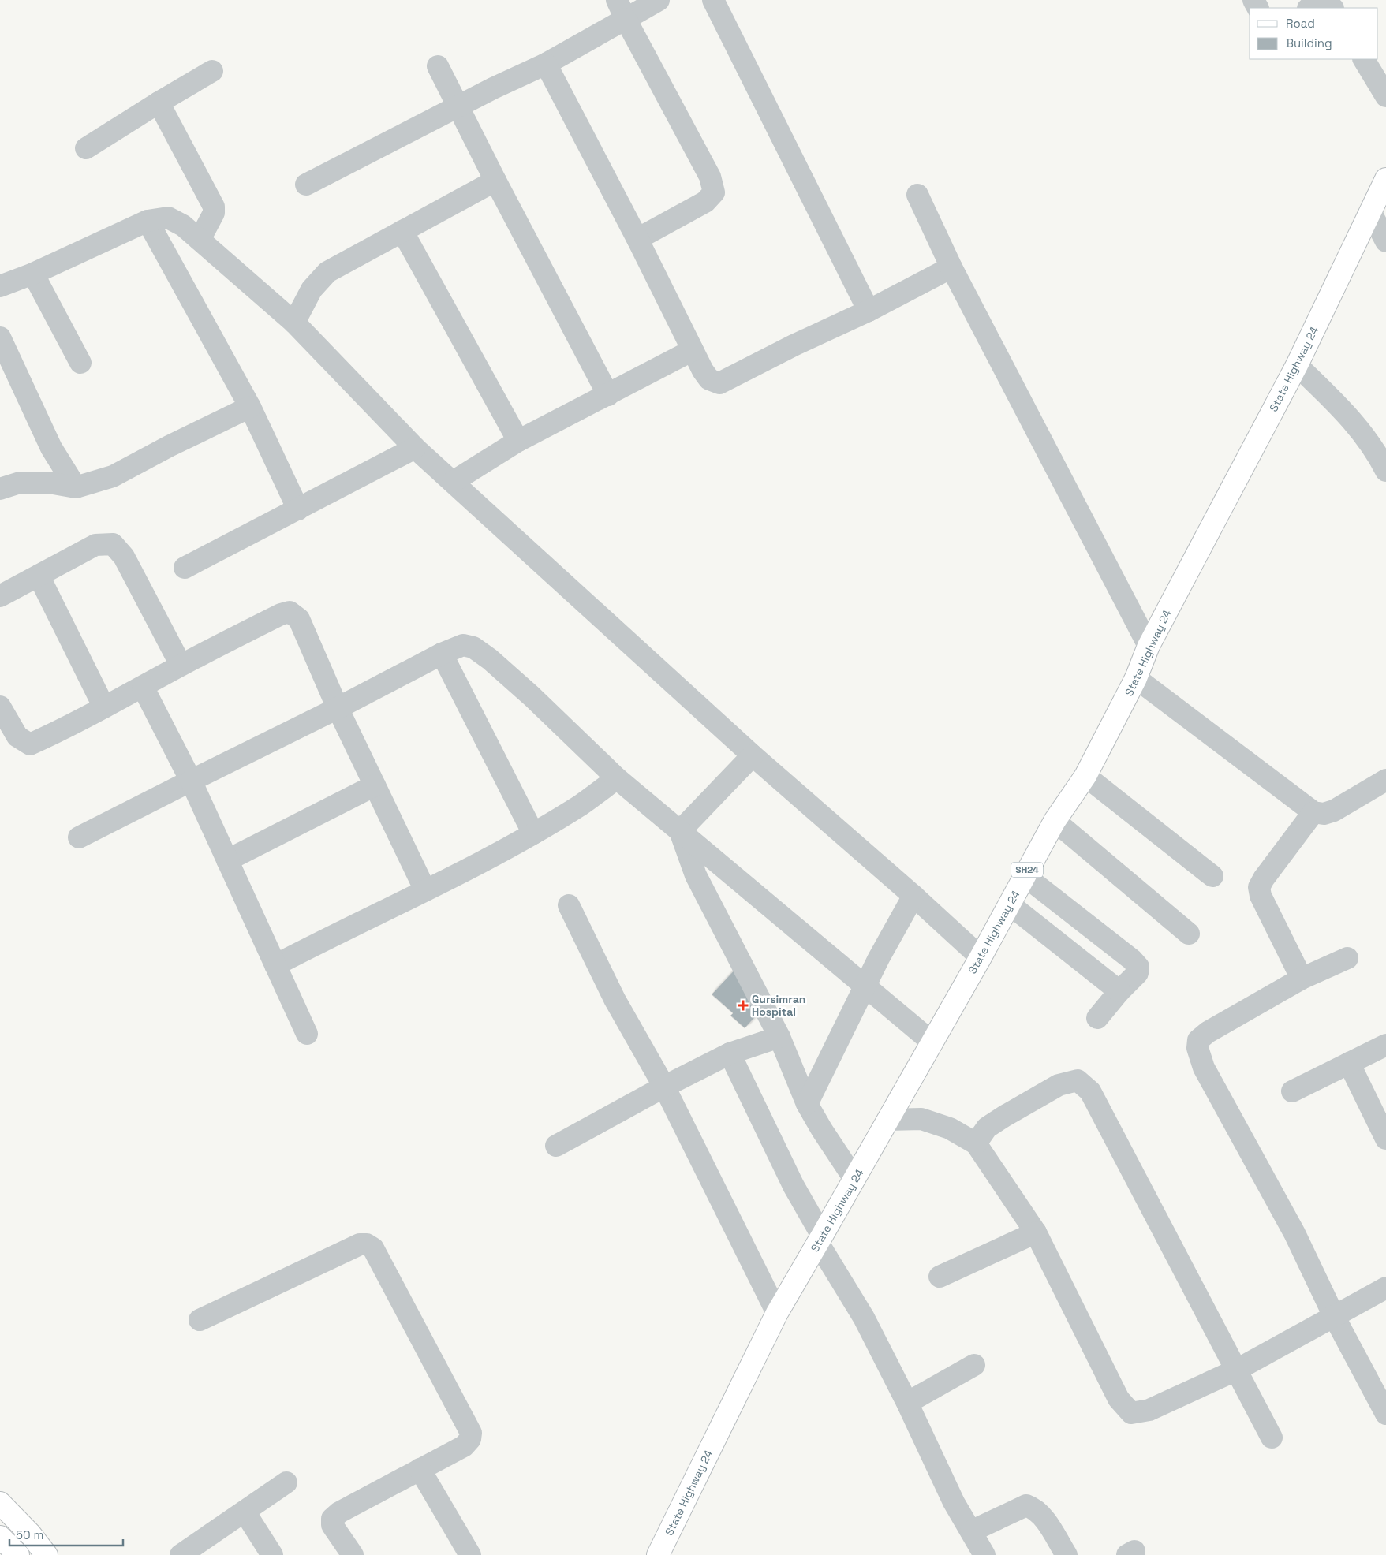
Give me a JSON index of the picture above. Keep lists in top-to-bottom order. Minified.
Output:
{"streets":{"main road":["State Highway 24","SH24"]},"places":{"health":["Gursimran Hospital"]},"legend":["Road","Building"],"scale_bar":"50 m"}
